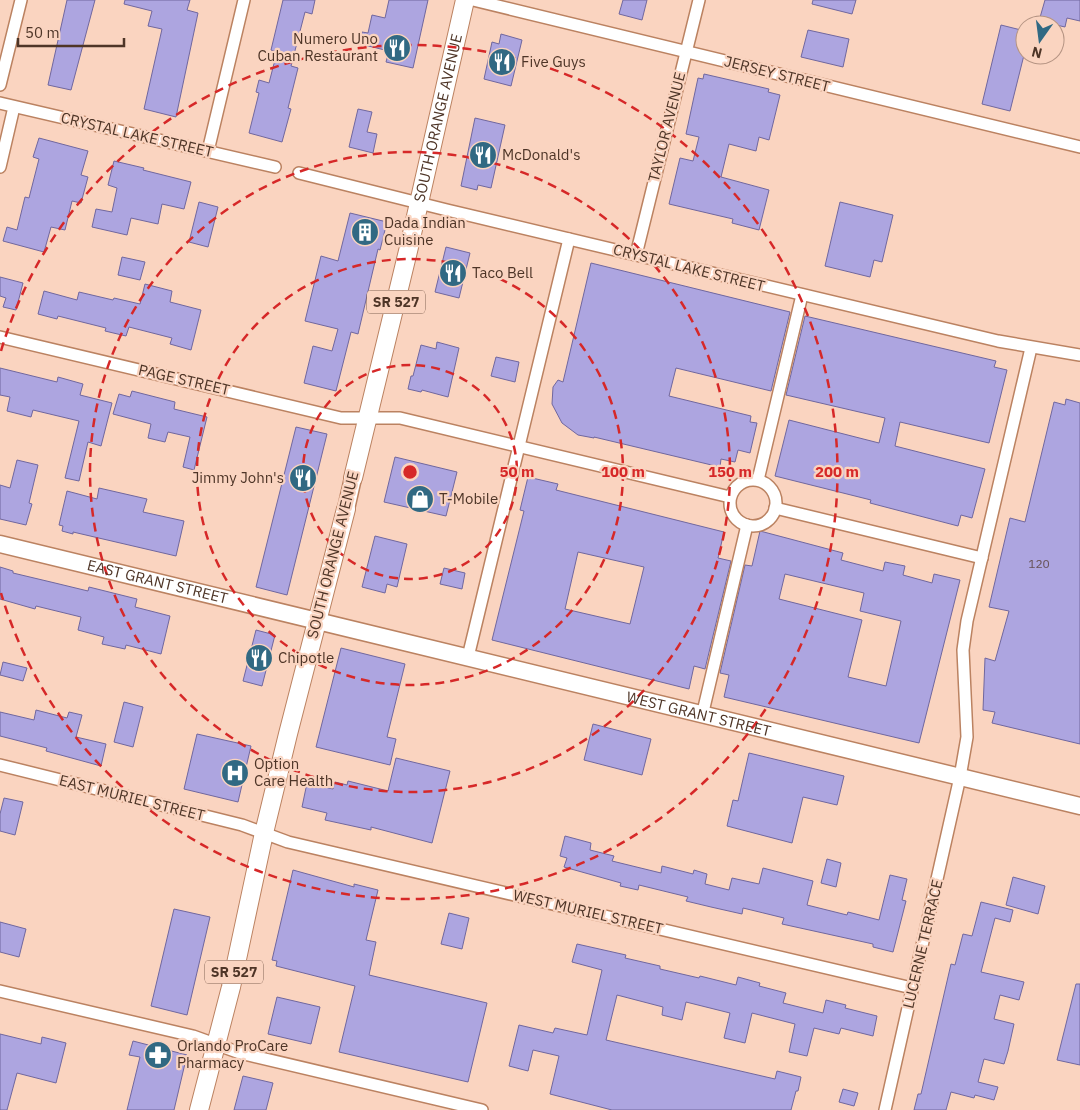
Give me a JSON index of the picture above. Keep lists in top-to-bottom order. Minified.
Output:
{"streets":{"main road":["SOUTH ORANGE AVENUE","SR 527"],"street":["JERSEY STREET","TAYLOR AVENUE","CRYSTAL LAKE STREET","PAGE STREET","EAST GRANT STREET","WEST GRANT STREET","EAST MURIEL STREET","WEST MURIEL STREET","LUCERNE TERRACE"]},"crossings":[["JERSEY STREET","TAYLOR AVENUE"],["SOUTH ORANGE AVENUE","CRYSTAL LAKE STREET"],["SOUTH ORANGE AVENUE","PAGE STREET"],["SOUTH ORANGE AVENUE","EAST GRANT STREET"],["SOUTH ORANGE AVENUE","WEST GRANT STREET"],["SOUTH ORANGE AVENUE","EAST MURIEL STREET"],["SOUTH ORANGE AVENUE","WEST MURIEL STREET"],["TAYLOR AVENUE","CRYSTAL LAKE STREET"],["CRYSTAL LAKE STREET","LUCERNE TERRACE"],["EAST GRANT STREET","WEST GRANT STREET"],["WEST GRANT STREET","LUCERNE TERRACE"],["EAST MURIEL STREET","WEST MURIEL STREET"],["WEST MURIEL STREET","LUCERNE TERRACE"]],"places":{"restaurant":["Numero Uno Cuban Restaurant","Five Guys","McDonald's","Taco Bell","Jimmy John's","Chipotle"],"building":["Dada Indian Cuisine"],"shop":["T-Mobile"],"hospital":["Option Care Health"],"pharmacy":["Orlando ProCare Pharmacy"]},"house_numbers":["120"],"scale_bar":"50 m","north":"bottom","rings":["50 m","100 m","150 m","200 m"]}
